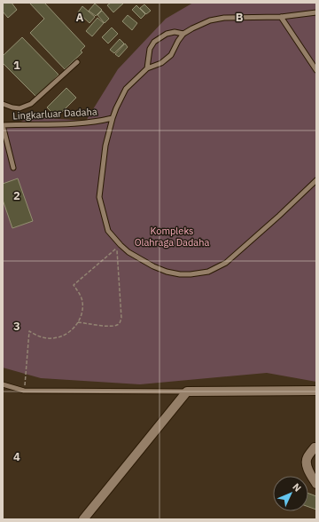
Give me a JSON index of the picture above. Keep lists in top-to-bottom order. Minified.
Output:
{"streets":{"lane":["Lingkarluar Dadaha"]},"parks":["Kompleks Olahraga Dadaha"],"north":"top right","grid":{"columns":["A","B"],"rows":["1","2","3","4"]}}
